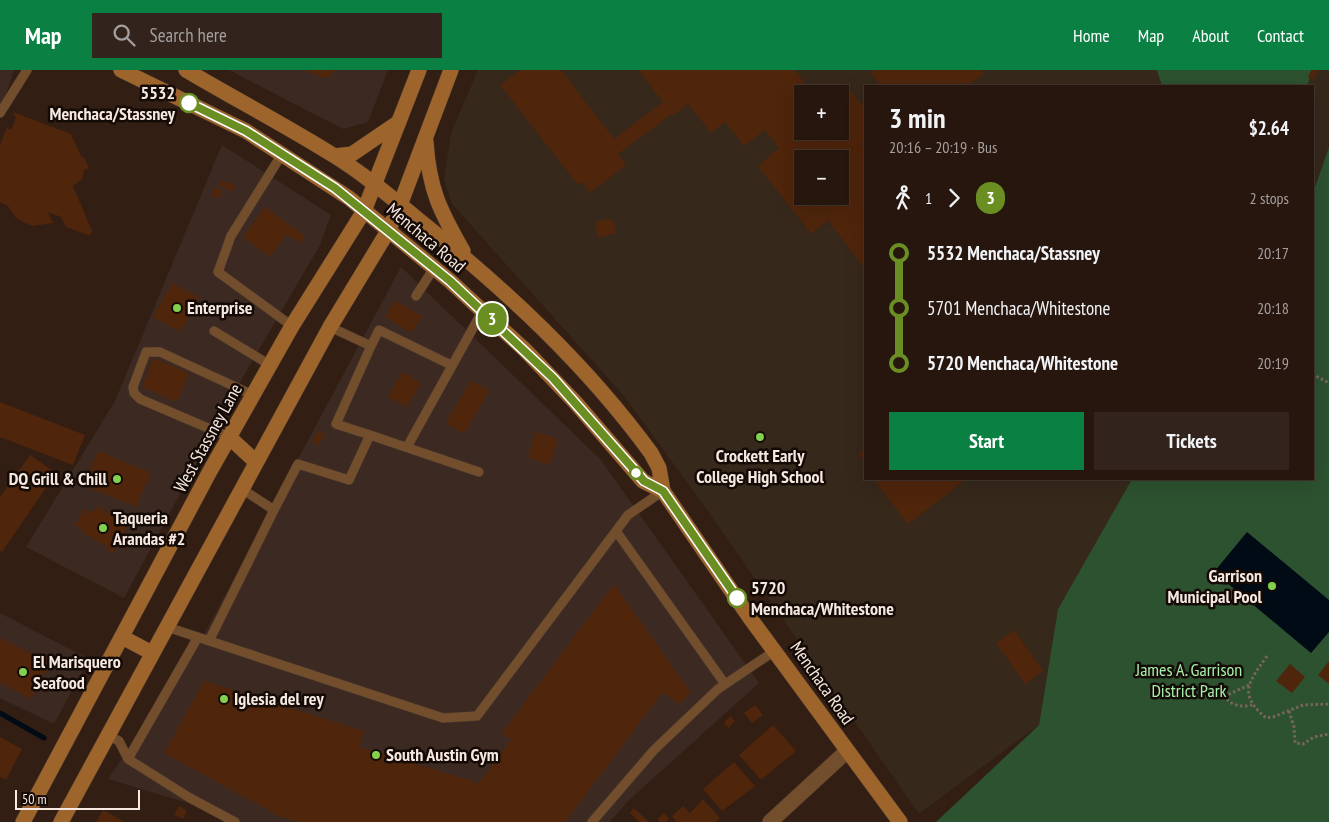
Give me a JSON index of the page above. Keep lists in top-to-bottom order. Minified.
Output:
{"streets":{"main road":["Menchaca Road","West Stassney Lane"]},"crossings":[["Menchaca Road","West Stassney Lane"]],"parks":["James A. Garrison District Park"],"places":["5532 Menchaca/Stassney","Enterprise","Crockett Early College High School","DQ Grill & Chill","Taqueria Arandas #2","Garrison Municipal Pool","5720 Menchaca/Whitestone","El Marisquero Seafood","Iglesia del rey","South Austin Gym"],"lines":["bus line 3"],"scale_bar":"50 m","page":{"header":"Map","search":"Search here","nav":["Home","Map","About","Contact"],"on_map":"3","map_buttons":["+","−"],"heading":["3 min","20:16 – 20:19 · Bus","$2.64"],"legs":["1","3","2 stops"],"list":[{"name":"5532 Menchaca/Stassney","value":"20:17"},{"name":"5701 Menchaca/Whitestone","value":"20:18"},{"name":"5720 Menchaca/Whitestone","value":"20:19"}],"buttons":["Start","Tickets"],"scale":"50 m"}}
